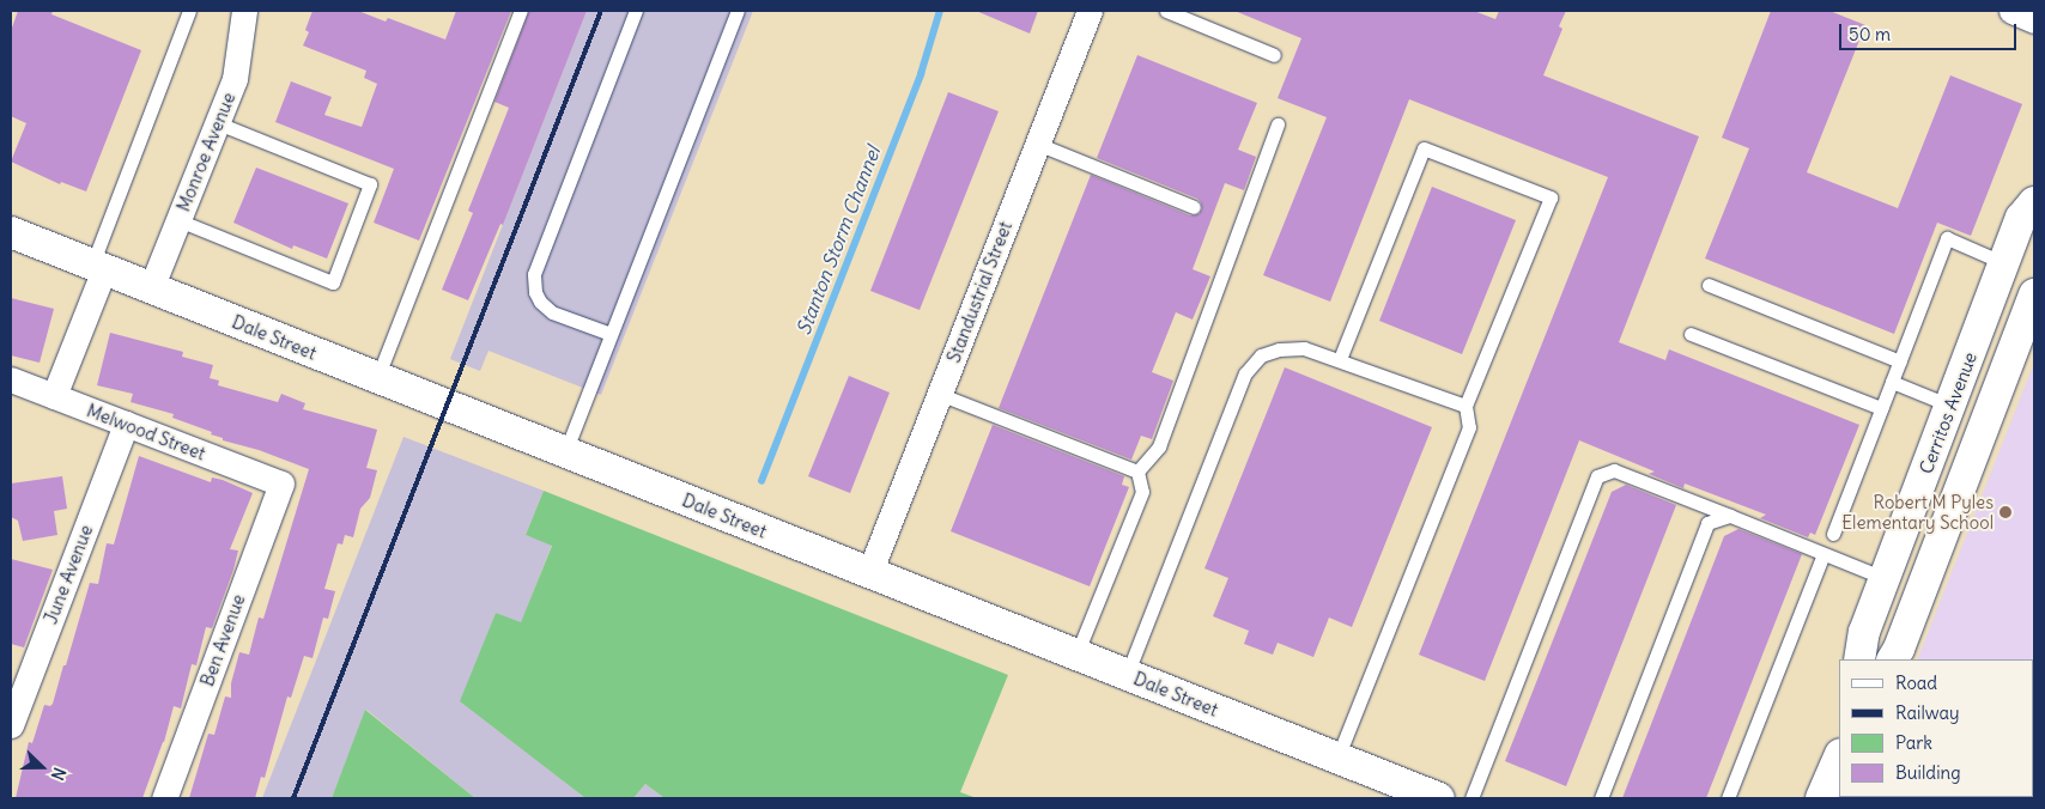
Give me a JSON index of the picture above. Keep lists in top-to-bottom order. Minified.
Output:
{"streets":{"street":["Monroe Avenue","Standustrial Street","Dale Street","Cerritos Avenue","Melwood Street","June Avenue","Ben Avenue"]},"crossings":[["Monroe Avenue","Dale Street"],["Standustrial Street","Dale Street"],["Melwood Street","June Avenue"],["Melwood Street","Ben Avenue"]],"water":["Stanton Storm Channel"],"places":["Robert M Pyles Elementary School"],"legend":["Road","Railway","Park","Building"],"scale_bar":"50 m","north":"right"}
